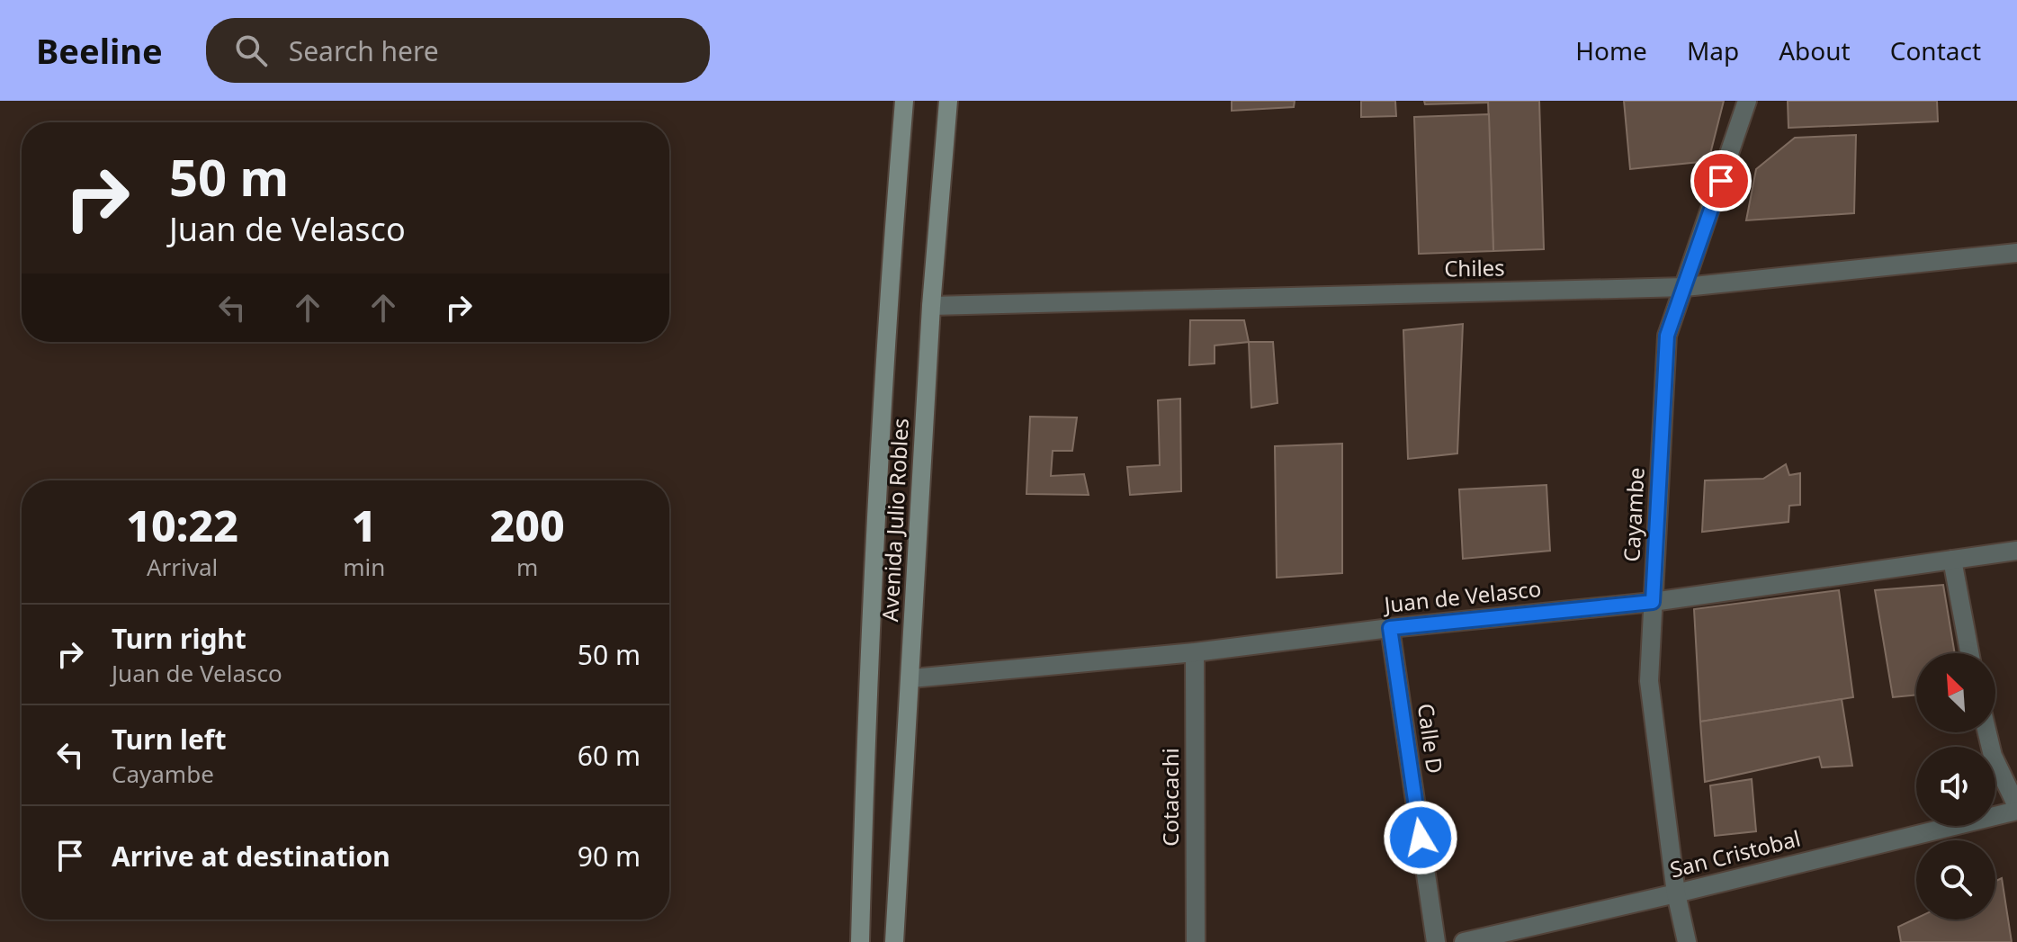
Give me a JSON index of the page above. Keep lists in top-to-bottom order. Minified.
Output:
{"streets":{"main road":["Avenida Julio Robles"],"street":["Chiles","Cayambe","Juan de Velasco","Calle D","Cotacachi","San Cristobal"]},"crossings":[["Chiles","Cayambe"],["Chiles","Avenida Julio Robles"],["Cayambe","Juan de Velasco"],["Cayambe","San Cristobal"],["Avenida Julio Robles","Juan de Velasco"],["Juan de Velasco","Calle D"],["Juan de Velasco","Cotacachi"]],"north":"top left","page":{"header":"Beeline","search":"Search here","nav":["Home","Map","About","Contact"],"turn":["50 m","Juan de Velasco"],"eta":["10:22","Arrival","1","min","200","m"],"list":[{"name":"Turn right","note":"Juan de Velasco","value":"50 m"},{"name":"Turn left","note":"Cayambe","value":"60 m"},{"name":"Arrive at destination","value":"90 m"}]}}
